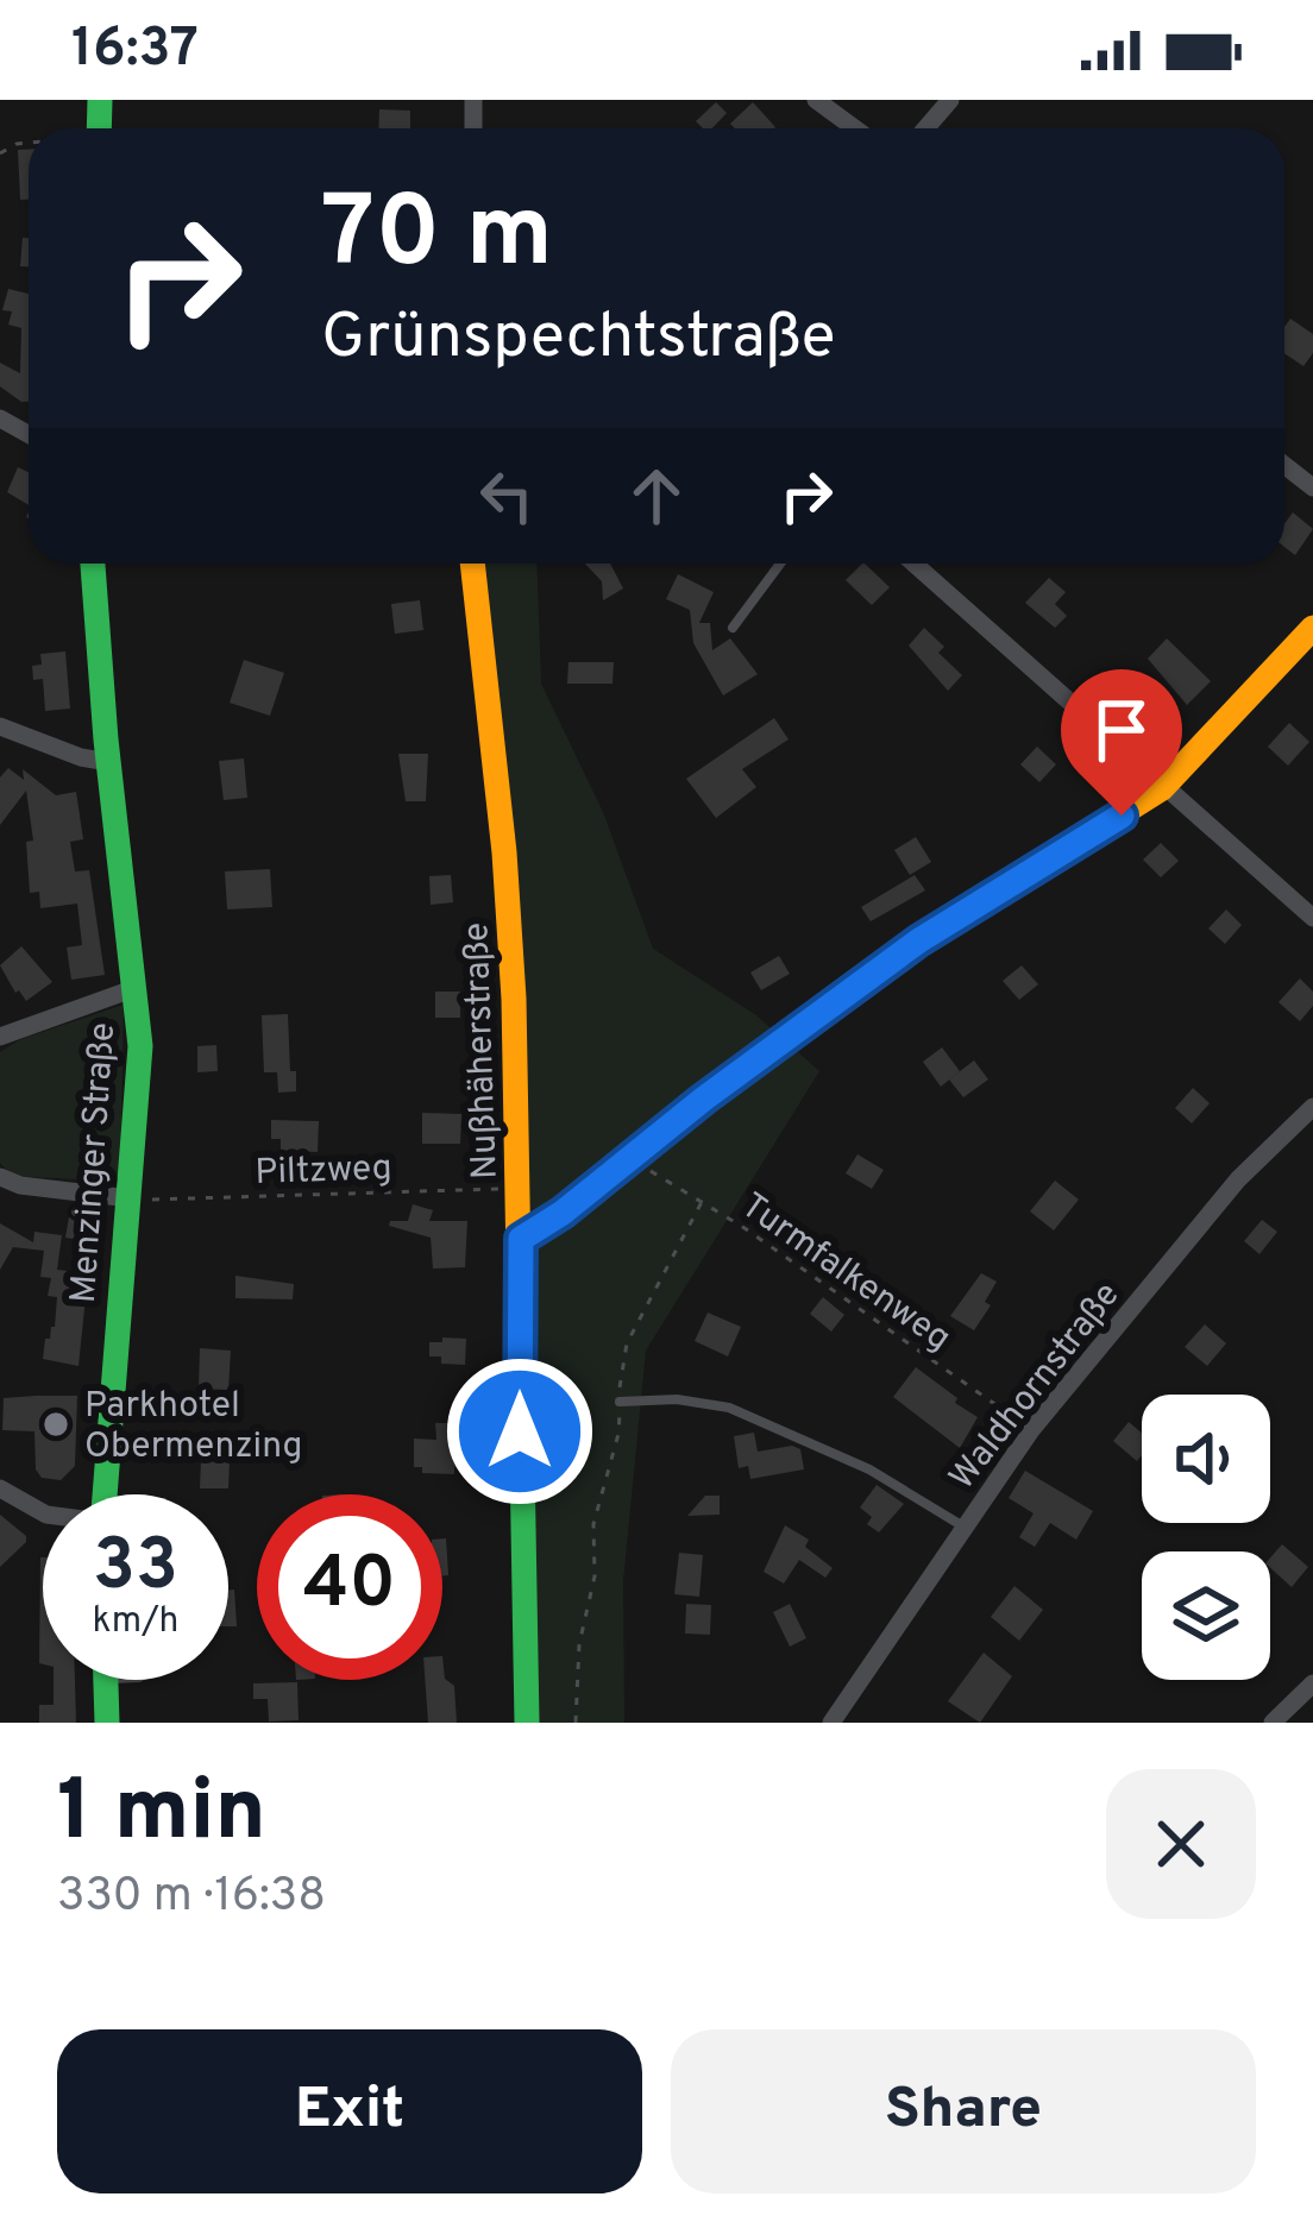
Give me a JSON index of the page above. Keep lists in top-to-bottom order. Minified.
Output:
{"streets":{"street":["Nußhäherstraße","Menzinger Straße","Waldhornstraße"],"path":["Piltzweg","Turmfalkenweg"]},"crossings":[["Nußhäherstraße","Piltzweg"],["Menzinger Straße","Piltzweg"],["Turmfalkenweg","Waldhornstraße"]],"places":["Parkhotel Obermenzing"],"page":{"status":"16:37","turn":["70 m","Grünspechtstraße"],"speed":"33 km/h","limit":"40","heading":["1 min","330 m · 16:38"],"buttons":["Exit","Share"]}}
